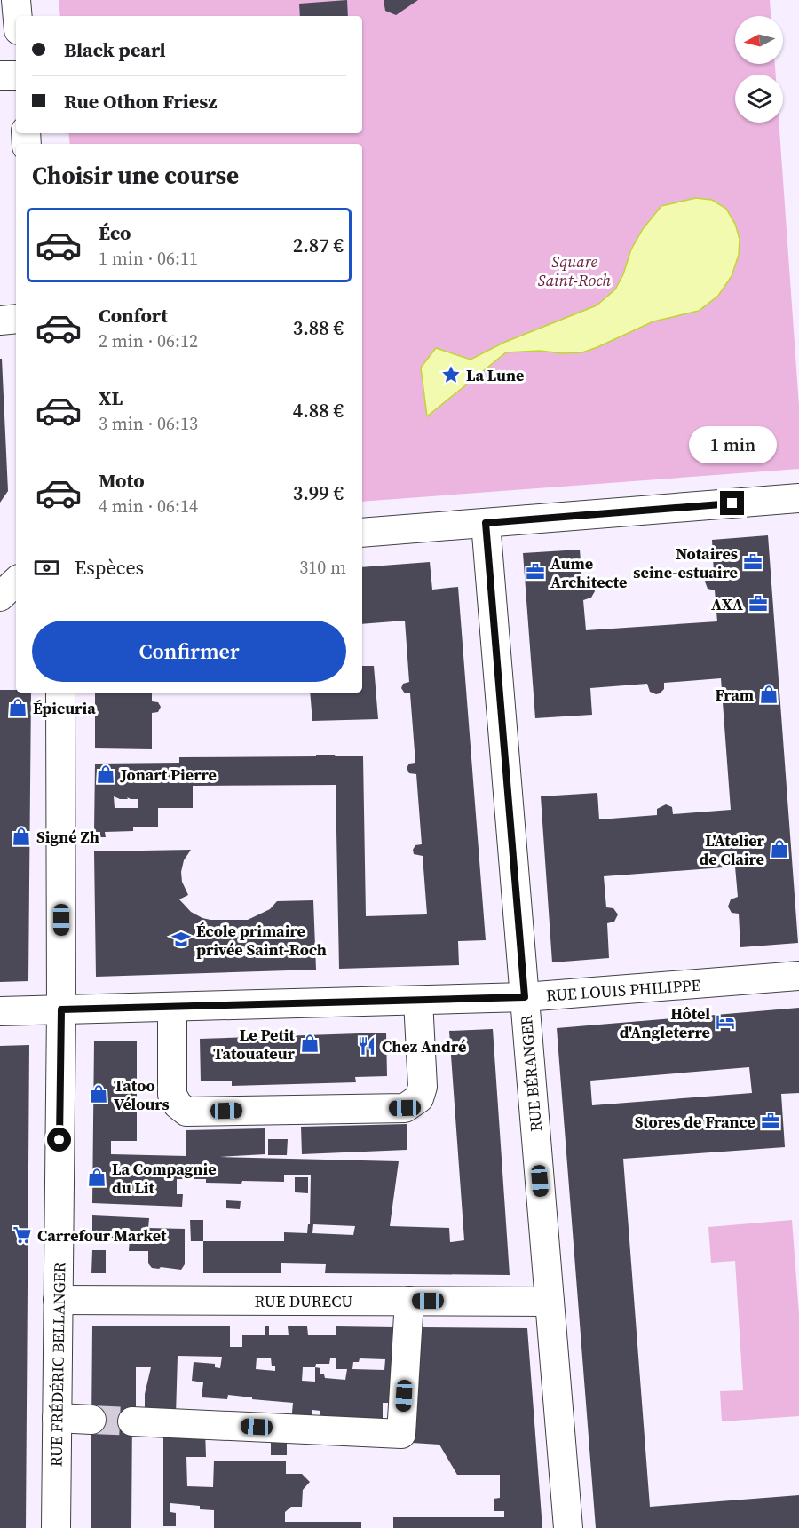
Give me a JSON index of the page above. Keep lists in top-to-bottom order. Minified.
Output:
{"streets":{"street":["RUE LOUIS PHILIPPE","RUE BÉRANGER","RUE DURECU","RUE FRÉDÉRIC BELLANGER"]},"crossings":[["RUE LOUIS PHILIPPE","RUE BÉRANGER"],["RUE LOUIS PHILIPPE","RUE FRÉDÉRIC BELLANGER"],["RUE BÉRANGER","RUE DURECU"],["RUE DURECU","RUE FRÉDÉRIC BELLANGER"]],"parks":["Square Saint-Roch"],"places":{"place":["La Lune"],"office":["Notaires seine-estuaire","Aume Architecte","AXA","Stores de France"],"shop":["Fram","Épicuria","Jonart Pierre","Signé Zh","L'Atelier de Claire","Le Petit Tatouateur","Tatoo Vélours","La Compagnie du Lit"],"school or university":["École primaire privée Saint-Roch"],"hotel":["Hôtel d'Angleterre"],"restaurant":["Chez André"],"supermarket":["Carrefour Market"]},"north":"left","page":{"banner":["Black pearl","Rue Othon Friesz"],"heading":"Choisir une course","list":[{"name":"Éco","note":"1 min · 06:11","value":"2.87 €"},{"name":"Confort","note":"2 min · 06:12","value":"3.88 €"},{"name":"XL","note":"3 min · 06:13","value":"4.88 €"},{"name":"Moto","note":"4 min · 06:14","value":"3.99 €"}],"bubble":"1 min","pay":["Espèces","310 m"],"buttons":"Confirmer"}}
